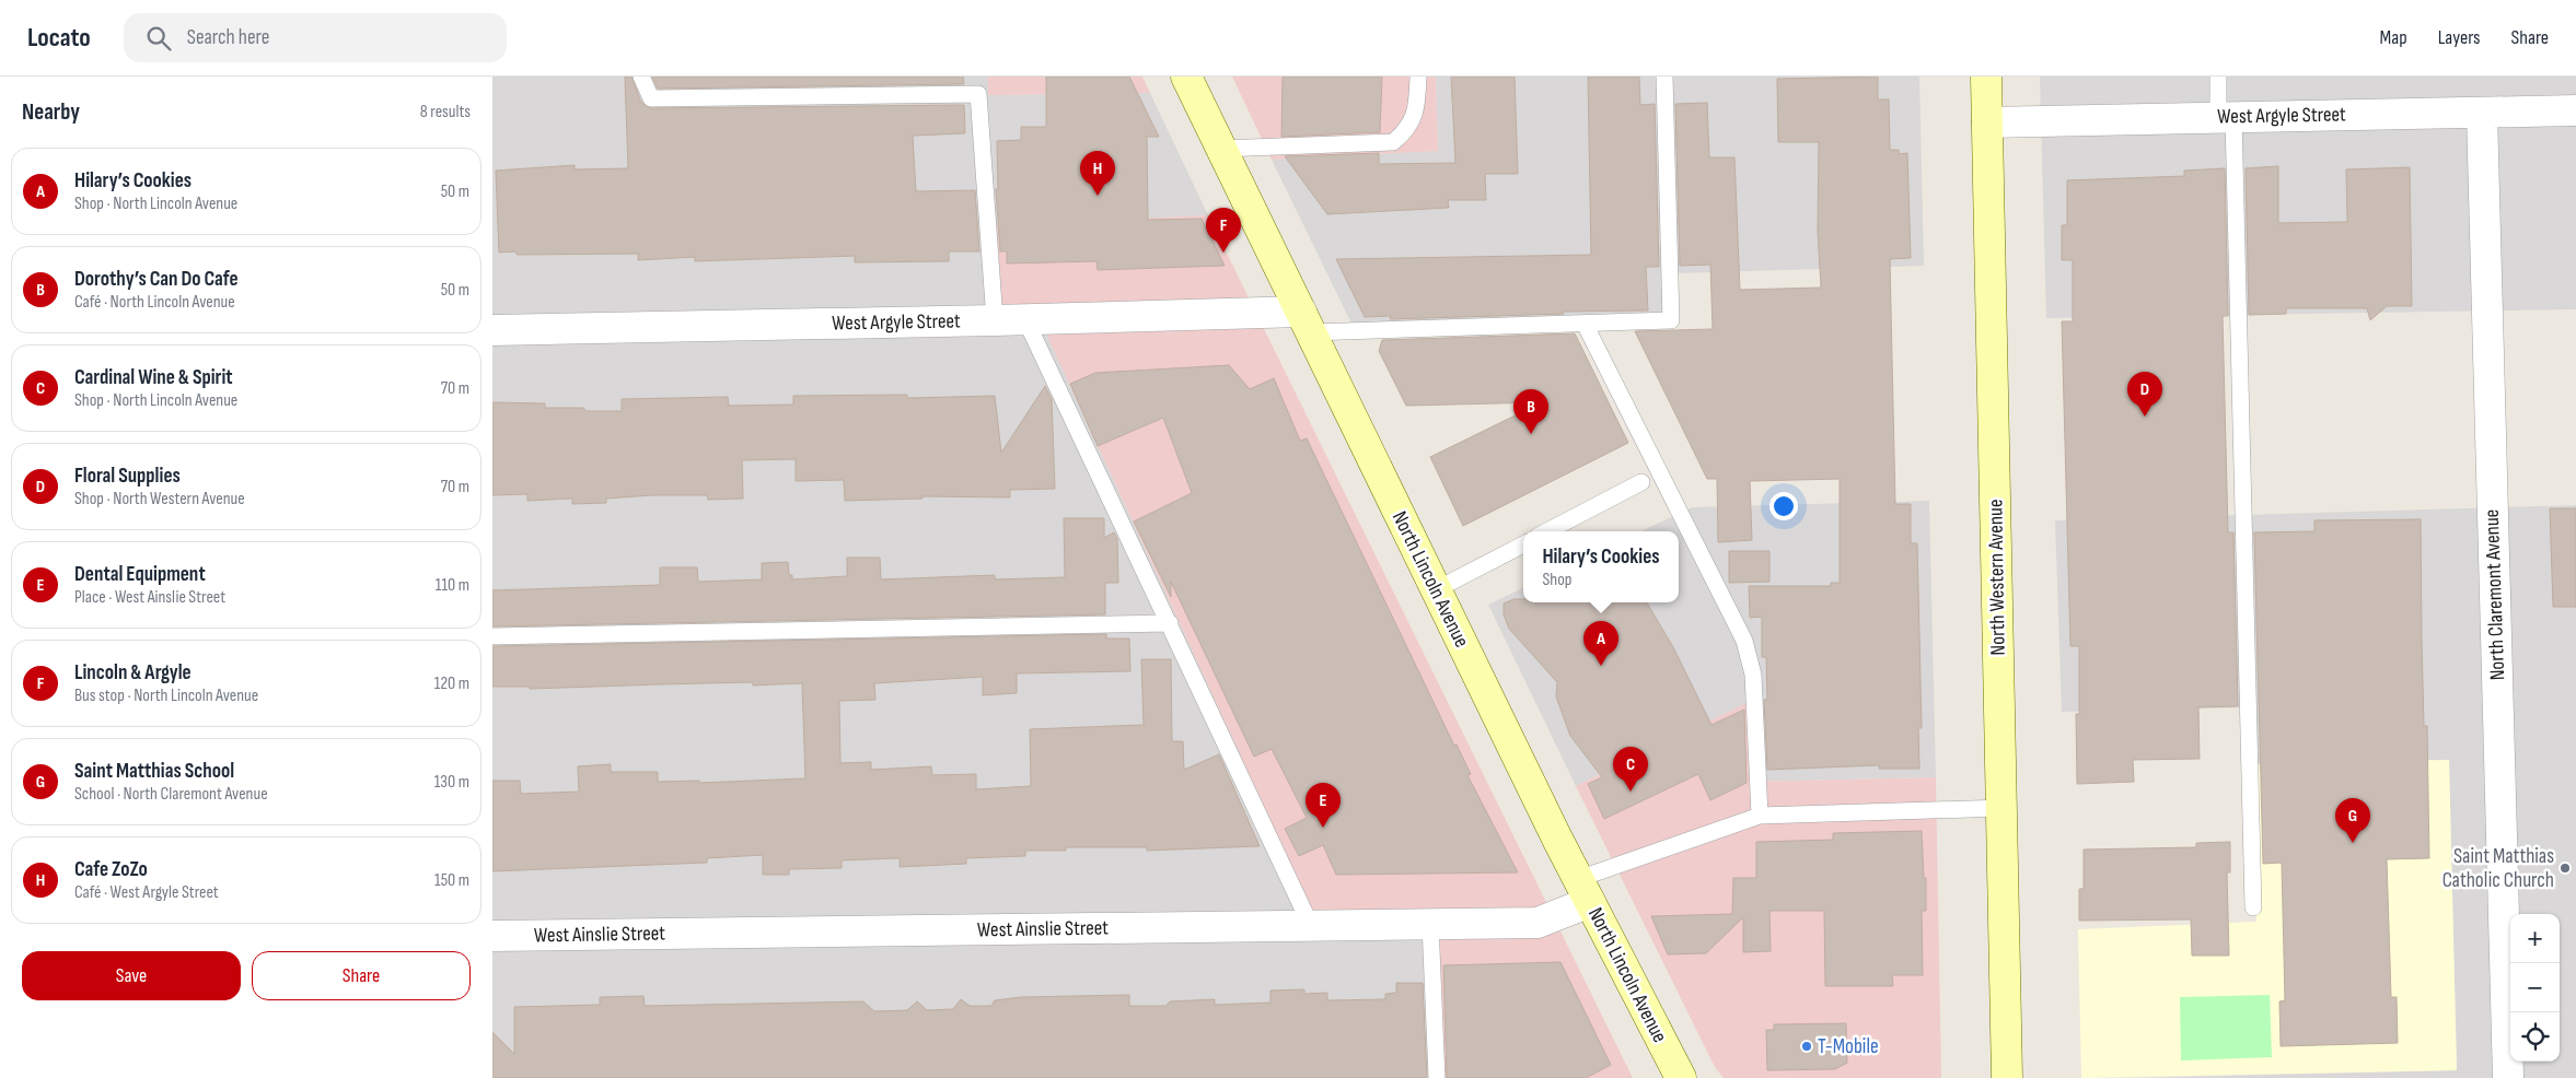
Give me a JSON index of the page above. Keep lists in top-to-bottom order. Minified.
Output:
{"streets":{"main road":["North Western Avenue","North Lincoln Avenue"],"street":["West Argyle Street","North Claremont Avenue","West Ainslie Street"]},"crossings":[["West Argyle Street","North Western Avenue"],["West Argyle Street","North Lincoln Avenue"],["West Argyle Street","North Claremont Avenue"],["North Lincoln Avenue","West Ainslie Street"]],"places":["Saint Matthias Catholic Church","T-Mobile"],"page":{"header":"Locato","search":"Search here","nav":["Map","Layers","Share"],"heading":["Nearby","8 results"],"list":[{"mark":"A","name":"Hilary’s Cookies","note":"Shop · North Lincoln Avenue","value":"50 m"},{"mark":"B","name":"Dorothy’s Can Do Cafe","note":"Café · North Lincoln Avenue","value":"50 m"},{"mark":"C","name":"Cardinal Wine & Spirit","note":"Shop · North Lincoln Avenue","value":"70 m"},{"mark":"D","name":"Floral Supplies","note":"Shop · North Western Avenue","value":"70 m"},{"mark":"E","name":"Dental Equipment","note":"Place · West Ainslie Street","value":"110 m"},{"mark":"F","name":"Lincoln & Argyle","note":"Bus stop · North Lincoln Avenue","value":"120 m"},{"mark":"G","name":"Saint Matthias School","note":"School · North Claremont Avenue","value":"130 m"},{"mark":"H","name":"Cafe ZoZo","note":"Café · West Argyle Street","value":"150 m"}],"pins":["H","F","D","B","A","C","E","G"],"popup":["Hilary’s Cookies","Shop"],"map_buttons":["+","−"],"buttons":["Save","Share"]}}
